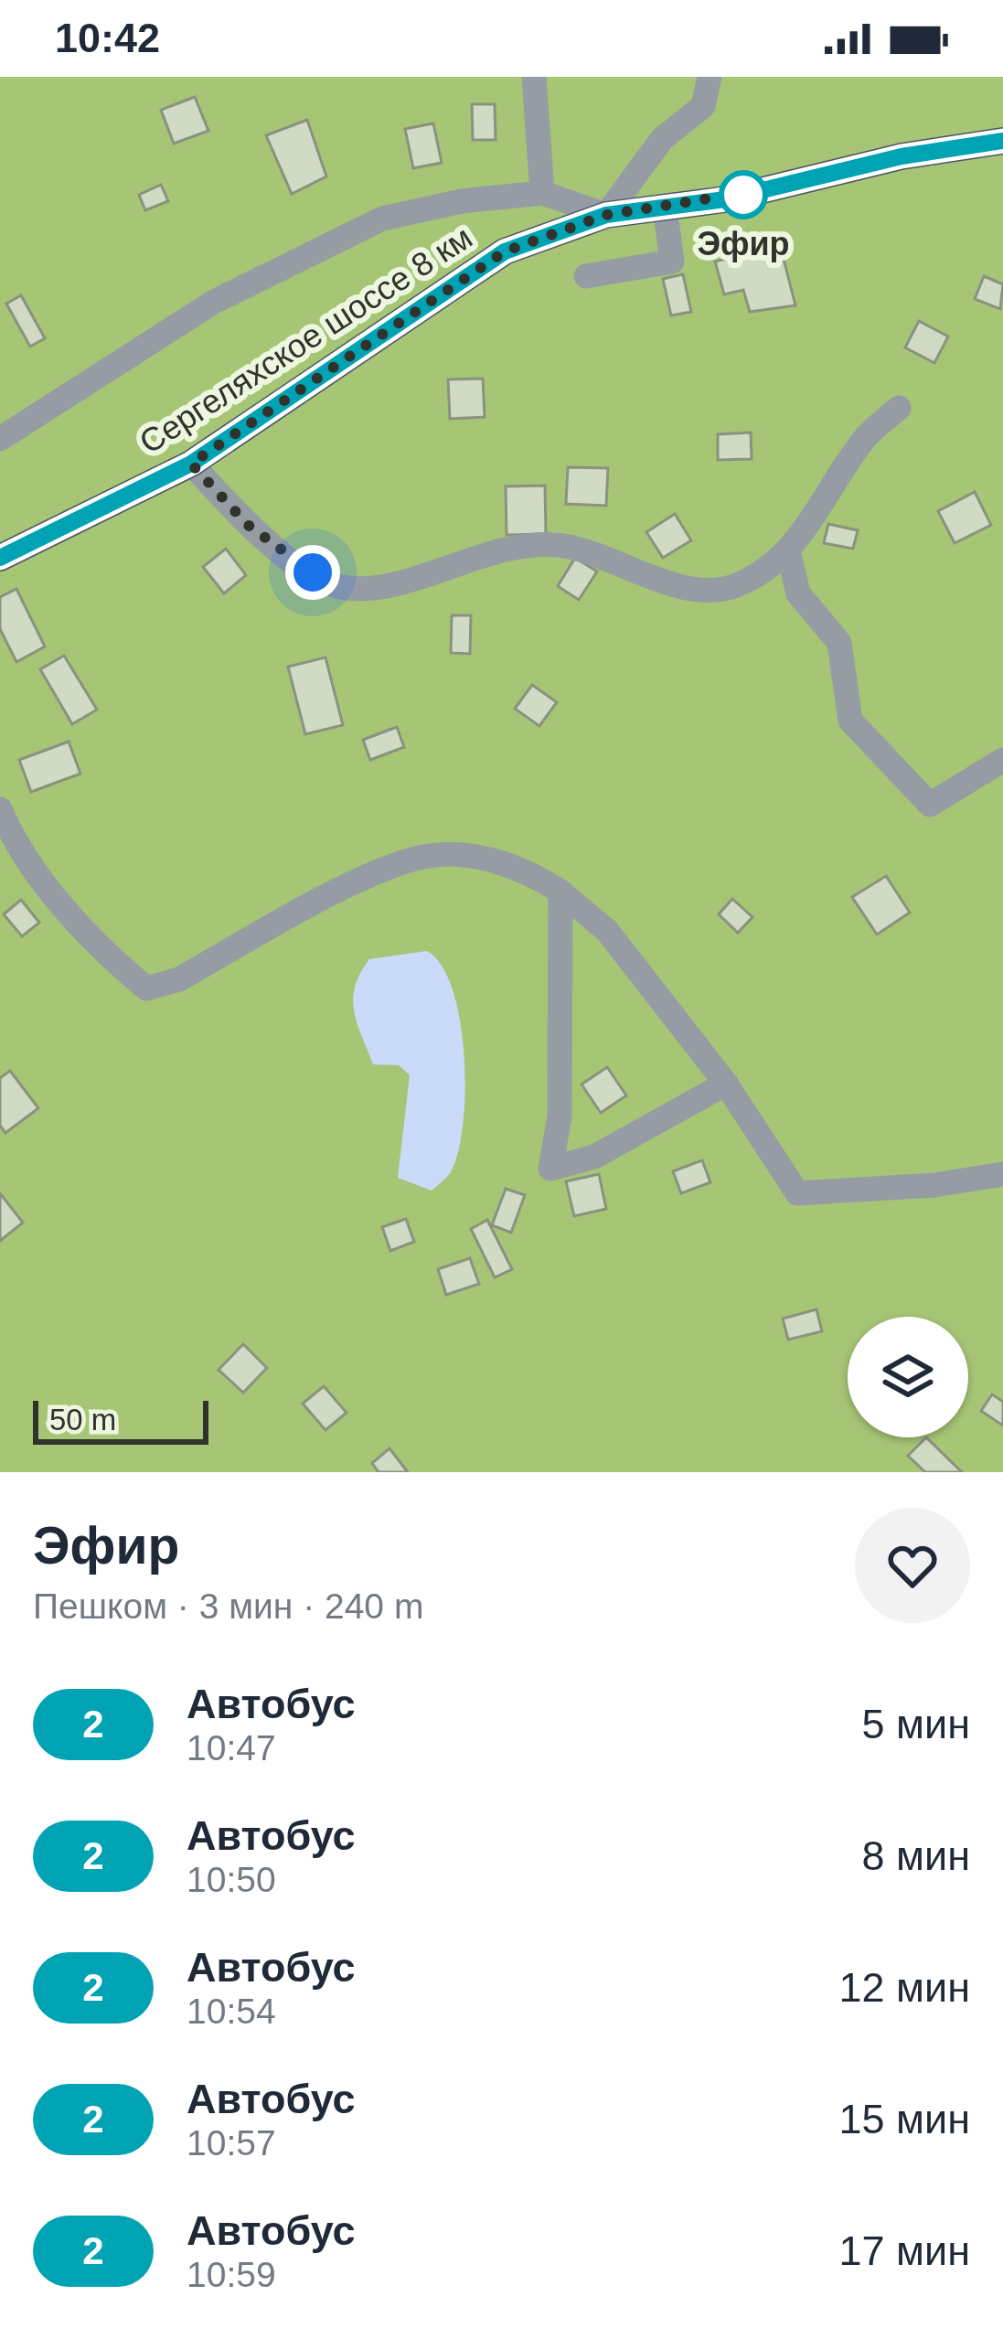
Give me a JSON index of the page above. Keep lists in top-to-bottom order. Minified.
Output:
{"streets":{"main road":["Сергеляхское шоссе 8 км"]},"places":["Эфир"],"lines":["bus line 2"],"scale_bar":"50 m","page":{"status":"10:42","scale":"50 m","heading":["Эфир","Пешком · 3 мин · 240 m"],"list":[{"mark":"2","name":"Автобус","note":"10:47","value":"5 мин"},{"mark":"2","name":"Автобус","note":"10:50","value":"8 мин"},{"mark":"2","name":"Автобус","note":"10:54","value":"12 мин"},{"mark":"2","name":"Автобус","note":"10:57","value":"15 мин"},{"mark":"2","name":"Автобус","note":"10:59","value":"17 мин"}]}}
